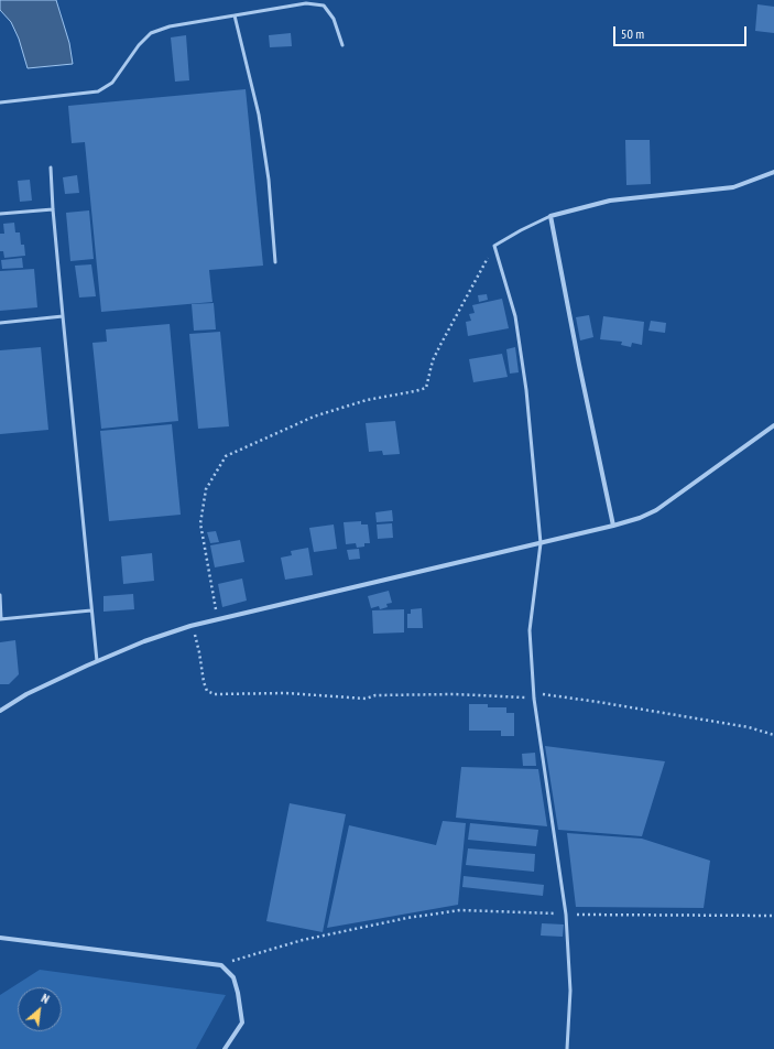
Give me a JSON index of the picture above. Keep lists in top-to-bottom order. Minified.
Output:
{"scale_bar":"50 m","north":"top right"}
